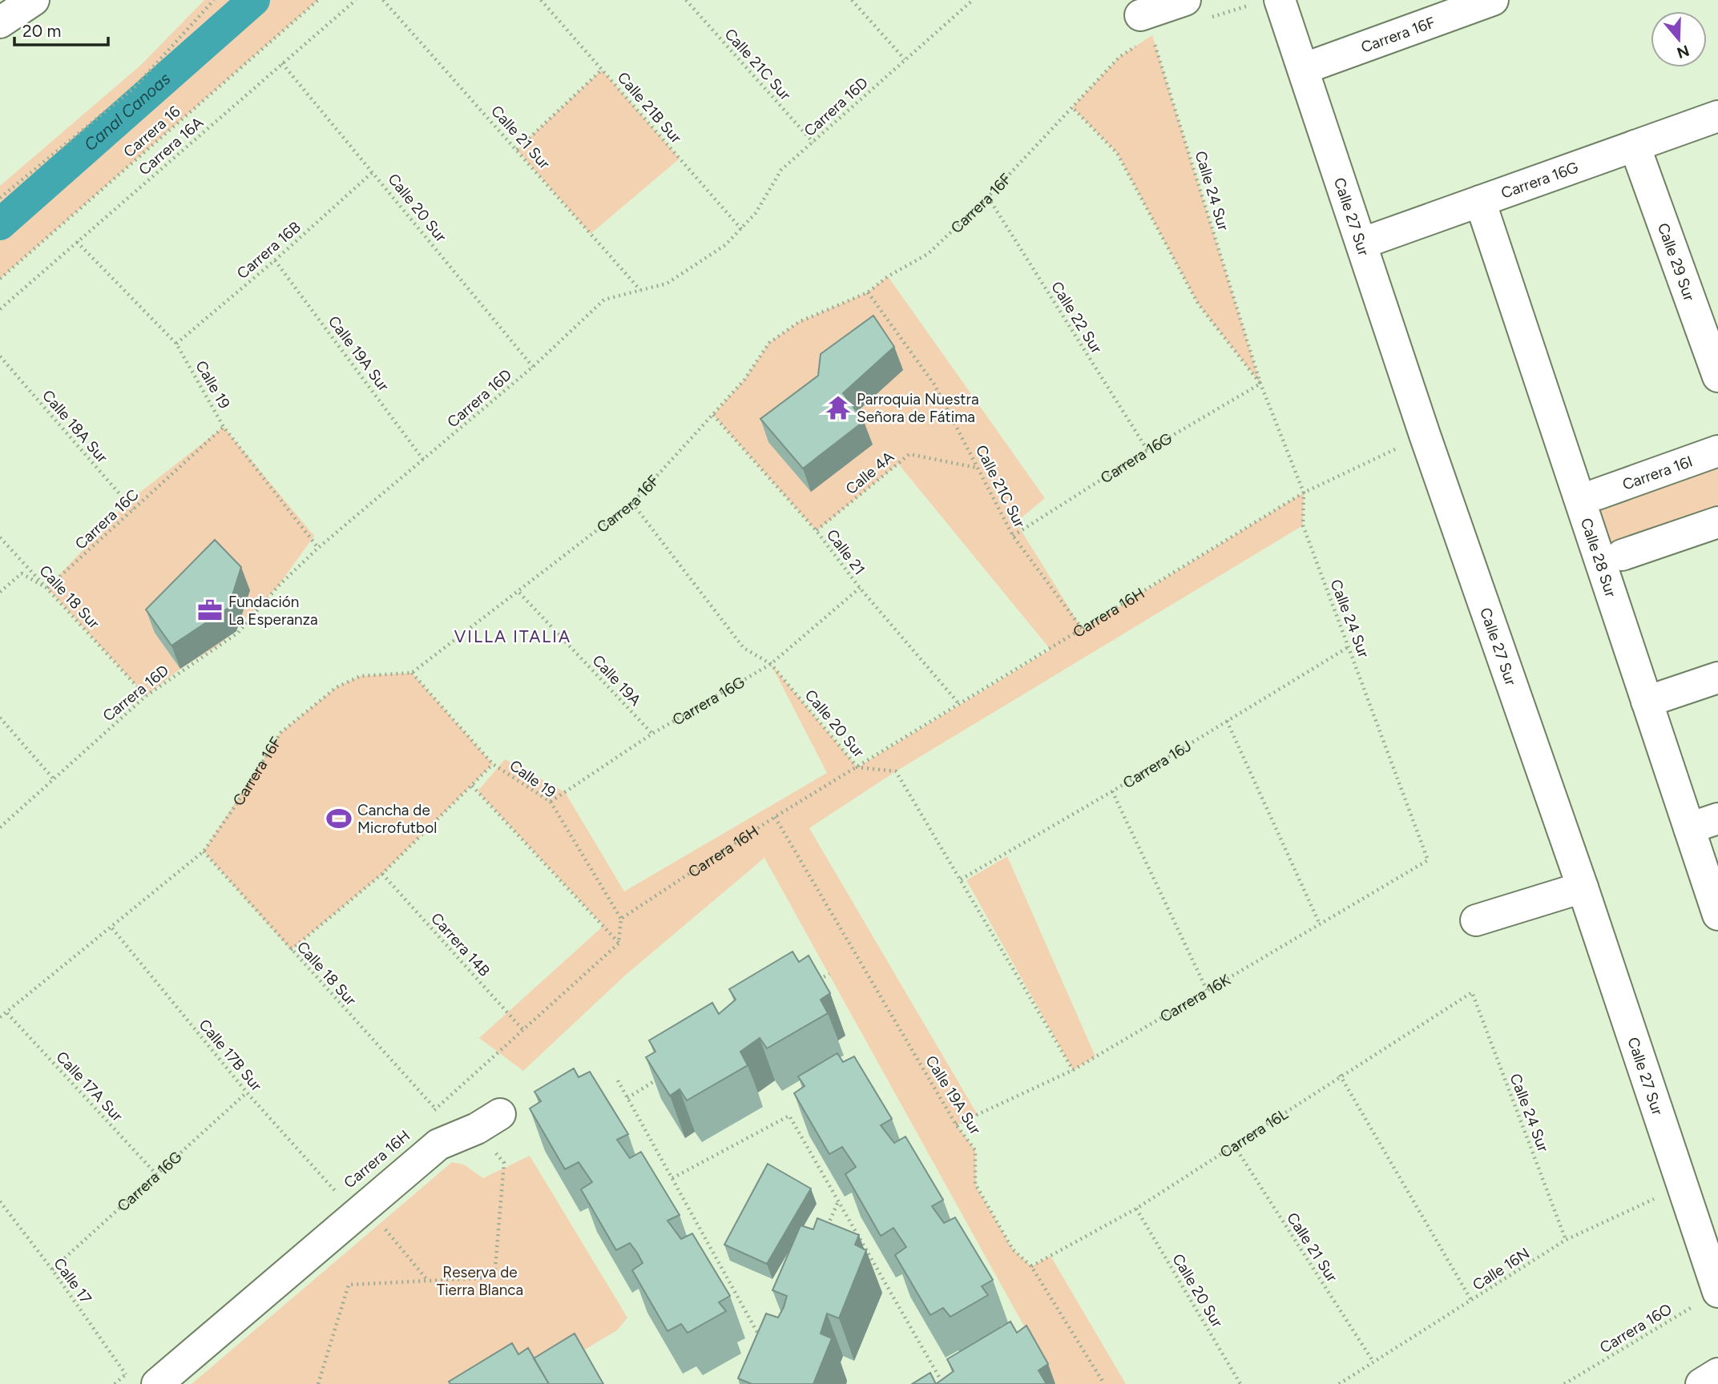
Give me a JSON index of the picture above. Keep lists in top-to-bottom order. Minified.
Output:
{"streets":{"street":["Carrera 16F","Carrera 16G","Calle 27 Sur","Calle 29 Sur","Carrera 16I","Calle 28 Sur","Carrera 16H"],"path":["Calle 21C Sur","Carrera 16D","Calle 21B Sur","Carrera 16","Calle 21 Sur","Carrera 16A","Calle 24 Sur","Calle 20 Sur","Carrera 16B","Calle 22 Sur","Calle 19A Sur","Calle 19","Calle 18A Sur","Calle 4A","Carrera 16C","Calle 21","Calle 18 Sur","Calle 19A","Carrera 16J","Carrera 14B","Carrera 16K","Calle 17B Sur","Calle 17A Sur","Carrera 16L","Calle 16N","Calle 17","Carrera 16O"]},"crossings":[["Carrera 16F","Calle 21C Sur"],["Carrera 16F","Calle 24 Sur"],["Carrera 16F","Calle 20 Sur"],["Carrera 16F","Calle 27 Sur"],["Carrera 16F","Calle 22 Sur"],["Carrera 16F","Calle 19"],["Carrera 16F","Calle 21"],["Carrera 16F","Calle 18 Sur"],["Carrera 16F","Calle 19A"],["Carrera 16F","Calle 17B Sur"],["Carrera 16F","Calle 17A Sur"],["Calle 21C Sur","Carrera 16D"],["Calle 21C Sur","Carrera 16G"],["Calle 21C Sur","Calle 4A"],["Calle 21C Sur","Carrera 16H"],["Carrera 16D","Calle 21B Sur"],["Carrera 16D","Calle 21 Sur"],["Carrera 16D","Calle 20 Sur"],["Carrera 16D","Calle 19A Sur"],["Carrera 16D","Calle 19"],["Carrera 16D","Calle 18 Sur"],["Calle 21 Sur","Carrera 16L"],["Calle 21 Sur","Calle 16N"],["Carrera 16A","Calle 20 Sur"],["Carrera 16A","Calle 19"],["Carrera 16G","Calle 24 Sur"],["Carrera 16G","Calle 20 Sur"],["Carrera 16G","Calle 27 Sur"],["Carrera 16G","Calle 29 Sur"],["Carrera 16G","Calle 22 Sur"],["Carrera 16G","Calle 19"],["Carrera 16G","Calle 21"],["Carrera 16G","Calle 28 Sur"],["Carrera 16G","Calle 19A"],["Carrera 16G","Calle 17B Sur"],["Carrera 16G","Calle 17A Sur"],["Carrera 16G","Calle 17"],["Calle 24 Sur","Carrera 16H"],["Calle 24 Sur","Carrera 16J"],["Calle 24 Sur","Carrera 16K"],["Calle 24 Sur","Carrera 16L"],["Calle 24 Sur","Calle 16N"],["Calle 20 Sur","Carrera 16B"],["Calle 20 Sur","Carrera 16H"],["Calle 20 Sur","Carrera 16J"],["Calle 20 Sur","Carrera 16K"],["Calle 20 Sur","Carrera 16L"],["Calle 27 Sur","Carrera 16H"],["Calle 27 Sur","Calle 16N"],["Calle 27 Sur","Carrera 16O"],["Carrera 16B","Calle 19A Sur"],["Carrera 16B","Calle 19"],["Calle 19A Sur","Carrera 16H"],["Calle 19A Sur","Carrera 16K"],["Calle 19A Sur","Carrera 16L"],["Calle 19","Carrera 16C"],["Calle 19","Carrera 16H"],["Calle 18A Sur","Carrera 16C"],["Calle 4A","Calle 21"],["Carrera 16C","Calle 18 Sur"],["Calle 21","Carrera 16H"],["Carrera 16H","Calle 17B Sur"]],"districts":["VILLA ITALIA"],"water":["Canal Canoas"],"parks":["Reserva de Tierra Blanca"],"places":{"temple":["Parroquia Nuestra Señora de Fátima"],"office":["Fundación La Esperanza"],"sports":["Cancha de Microfutbol"]},"scale_bar":"20 m","north":"bottom"}
